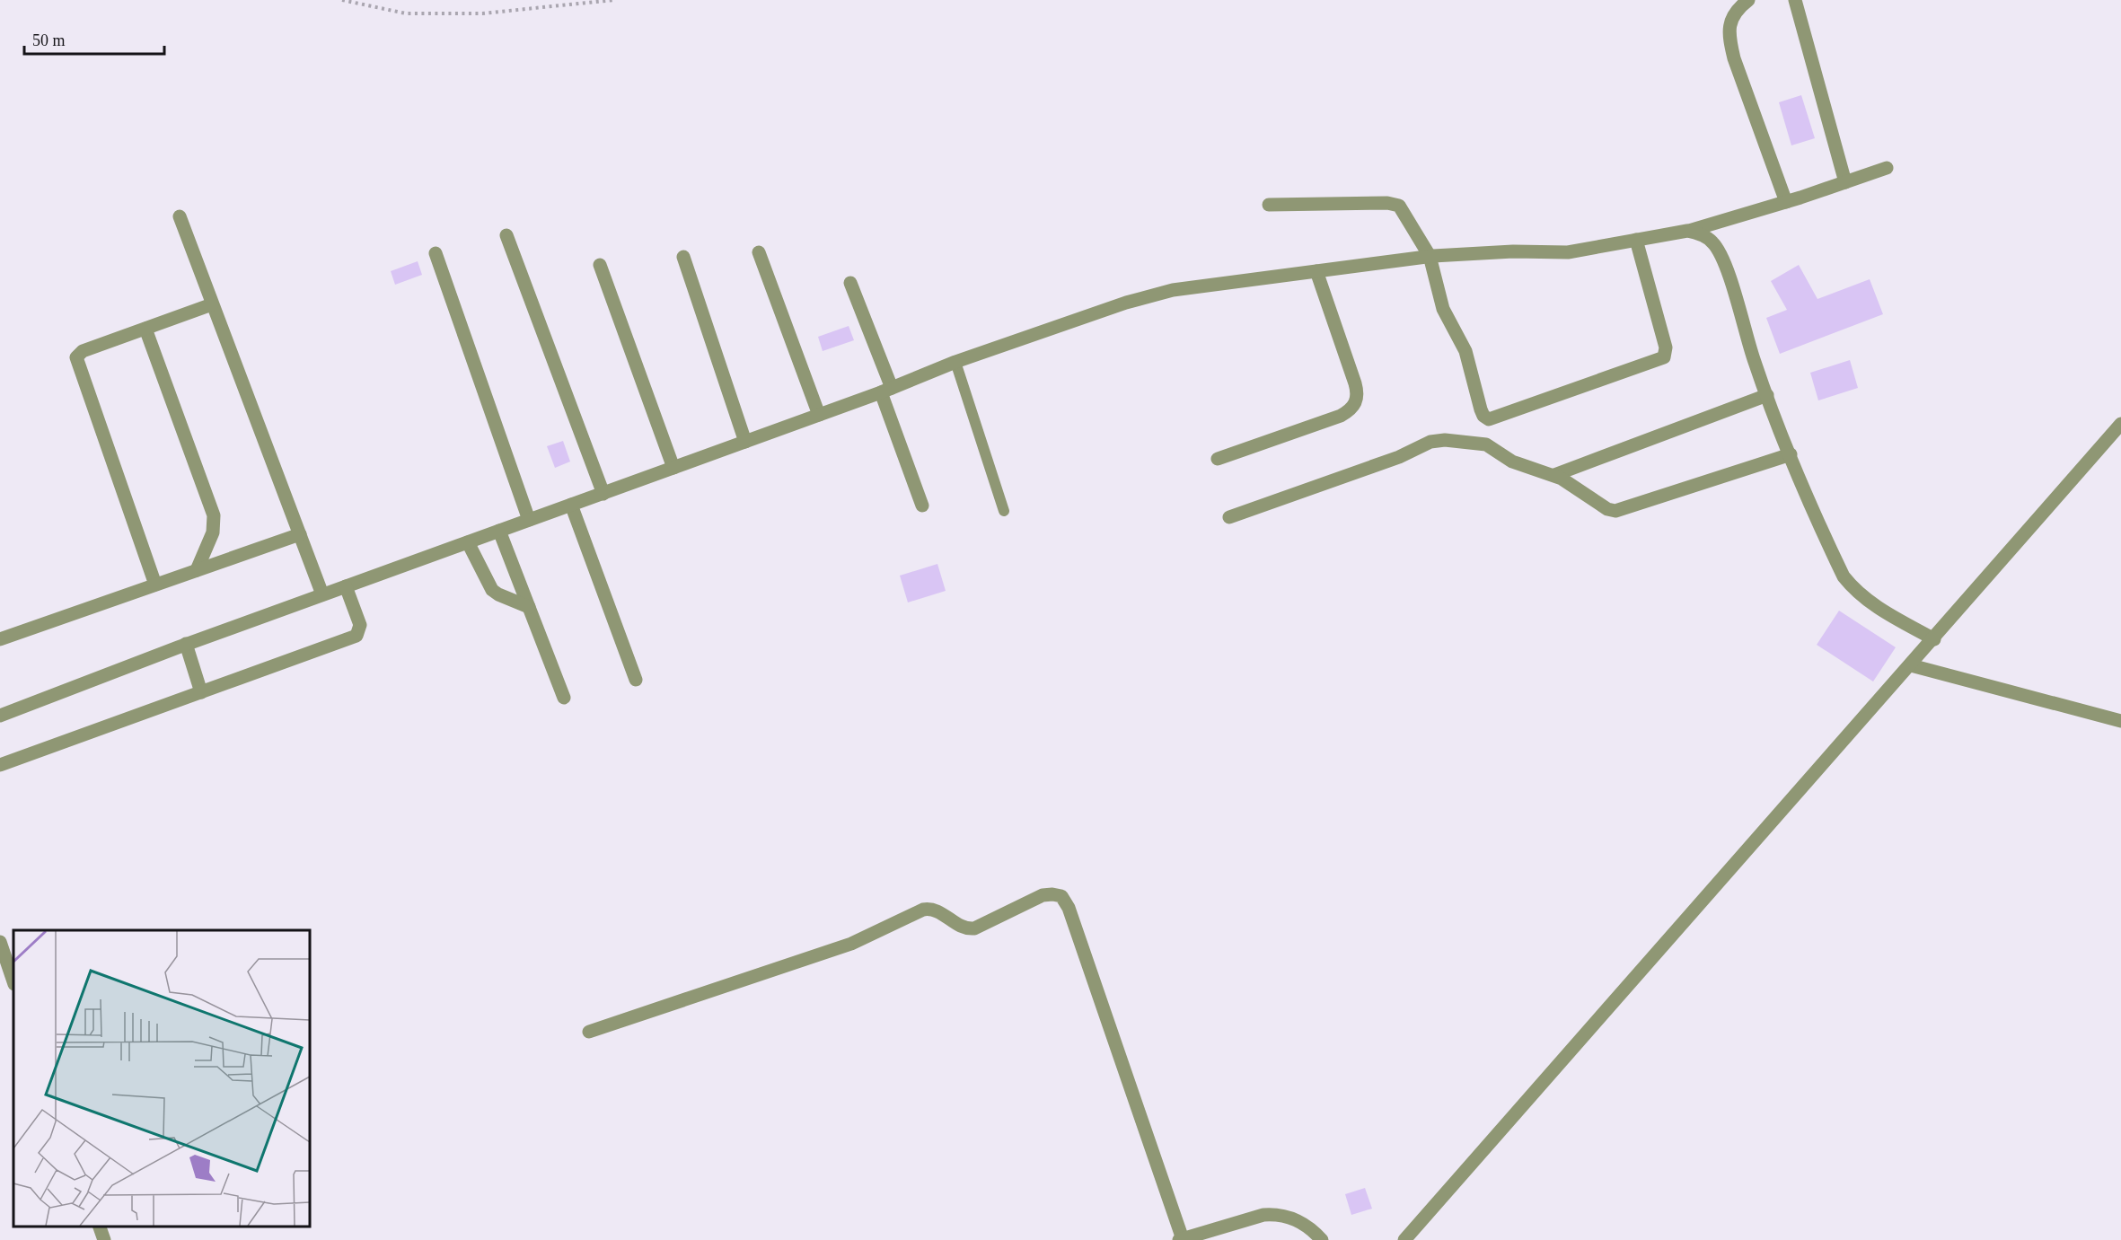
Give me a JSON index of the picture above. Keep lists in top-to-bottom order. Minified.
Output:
{"scale_bar":"50 m"}
